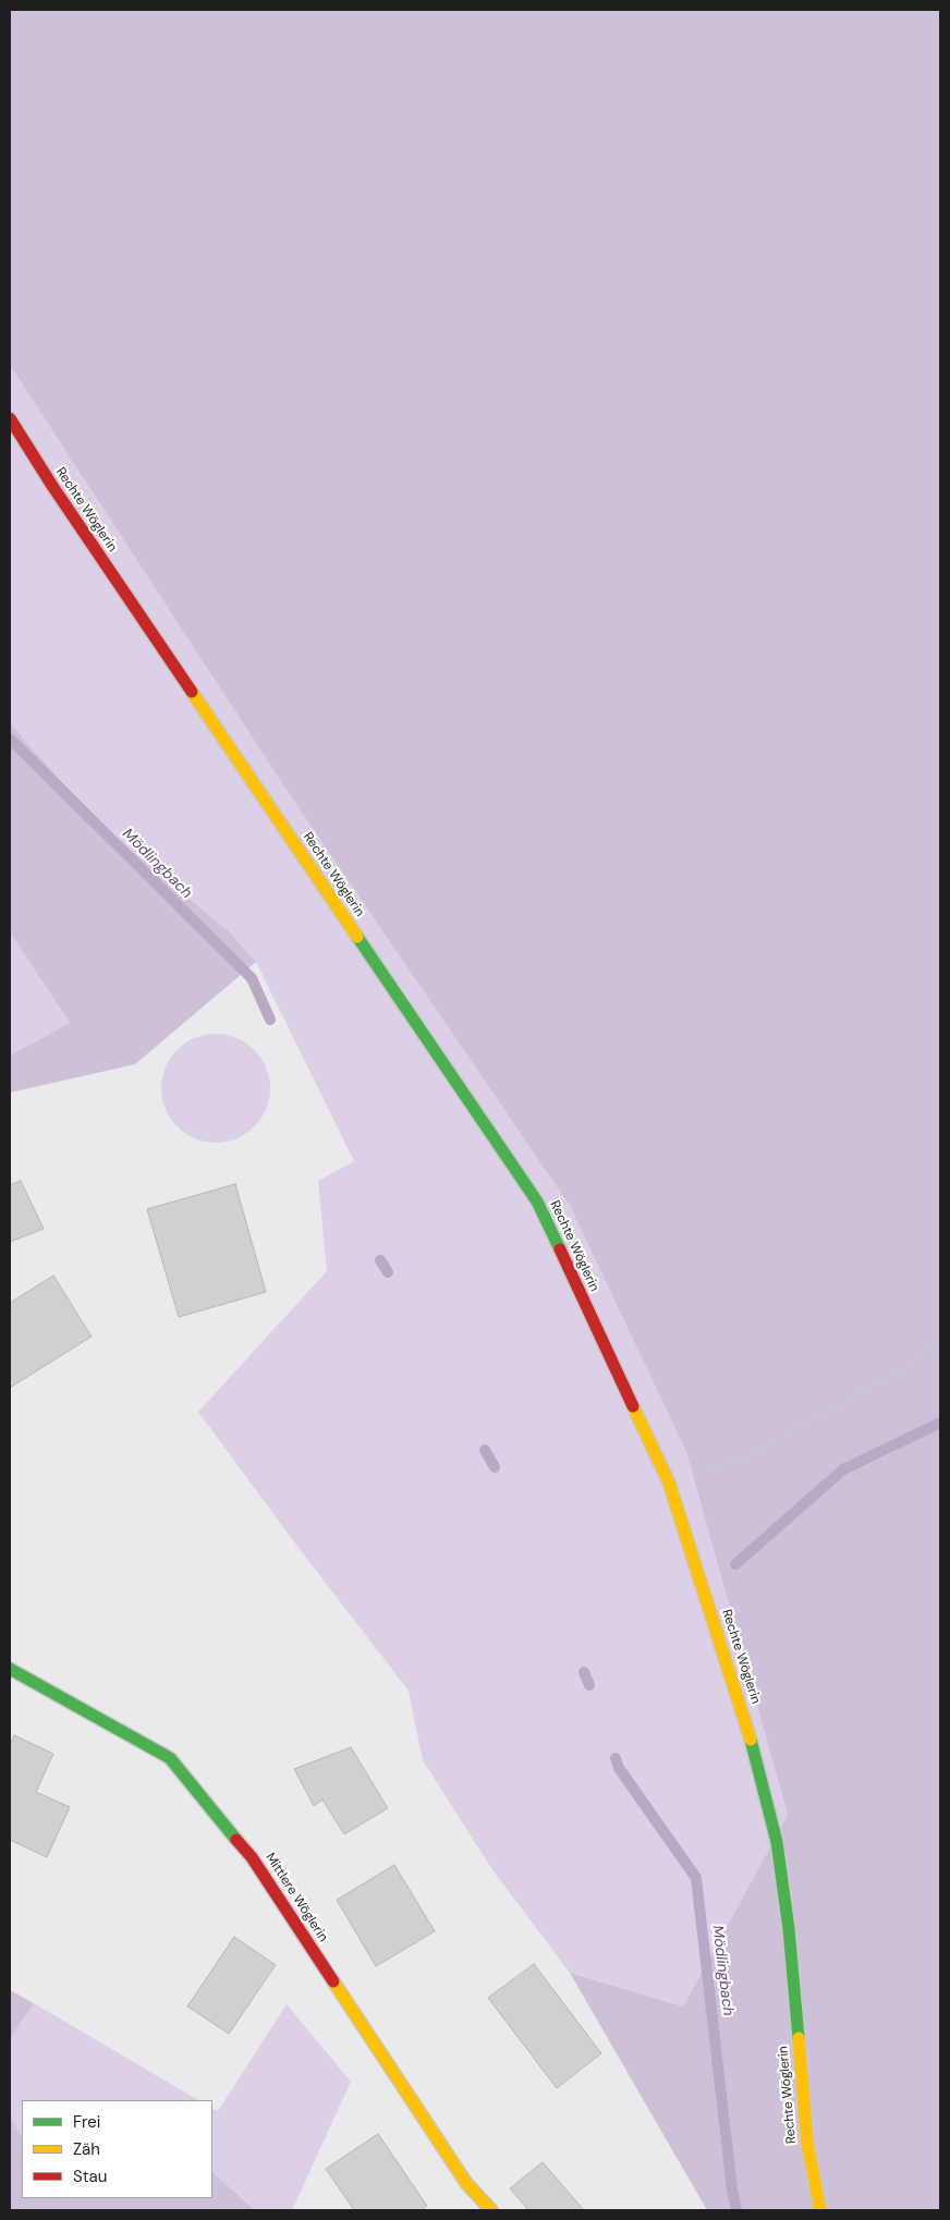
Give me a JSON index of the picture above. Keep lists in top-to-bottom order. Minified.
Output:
{"streets":{"main road":["Rechte Wöglerin","Mittlere Wöglerin"]},"water":["Mödlingbach"],"legend":["Frei","Zäh","Stau"]}
